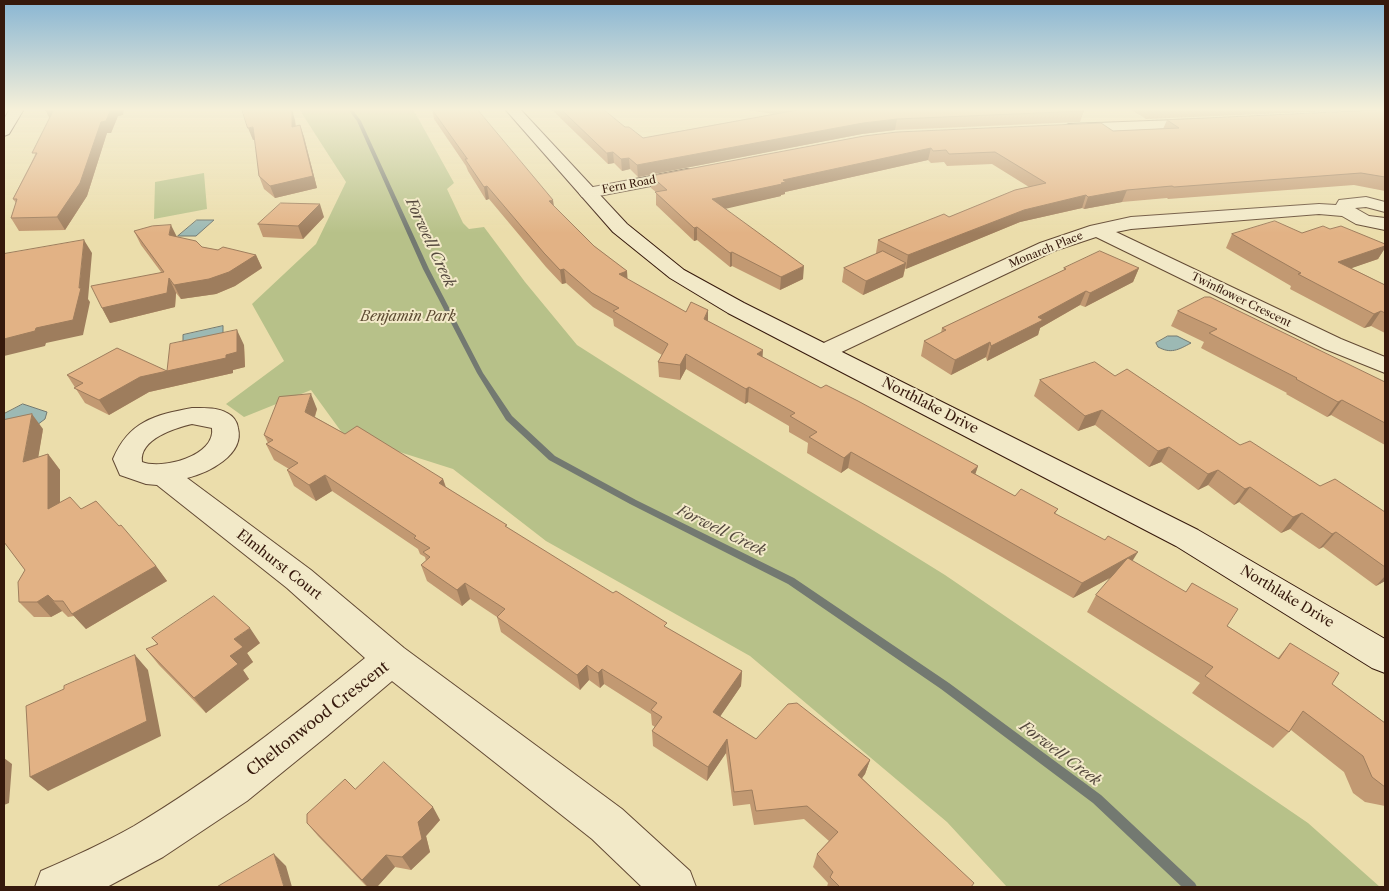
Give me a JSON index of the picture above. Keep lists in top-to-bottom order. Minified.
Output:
{"streets":{"street":["Fern Road","Monarch Place","Twinflower Crescent","Northlake Drive","Elmhurst Court","Cheltonwood Crescent"]},"crossings":[["Fern Road","Northlake Drive"],["Monarch Place","Twinflower Crescent"],["Monarch Place","Northlake Drive"],["Elmhurst Court","Cheltonwood Crescent"]],"water":["Forwell Creek"],"parks":["Benjamin Park"]}
